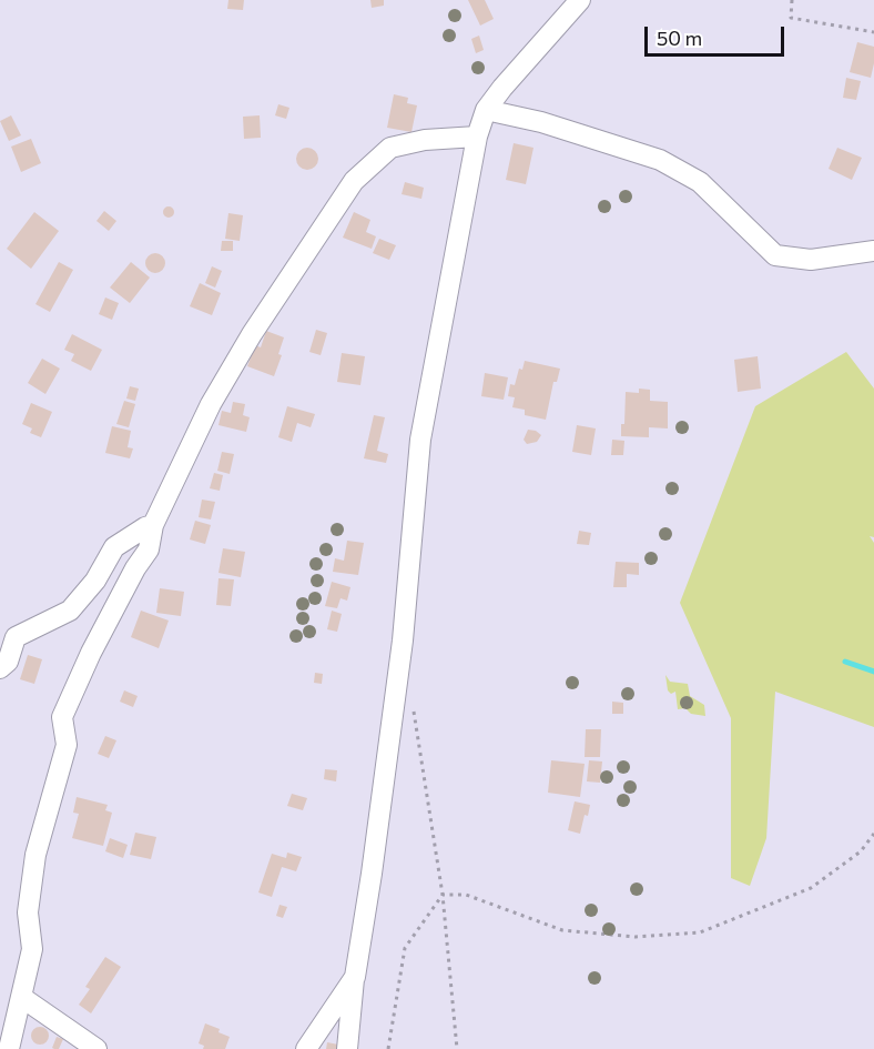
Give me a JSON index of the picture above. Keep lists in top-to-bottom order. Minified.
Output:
{"scale_bar":"50 m"}
